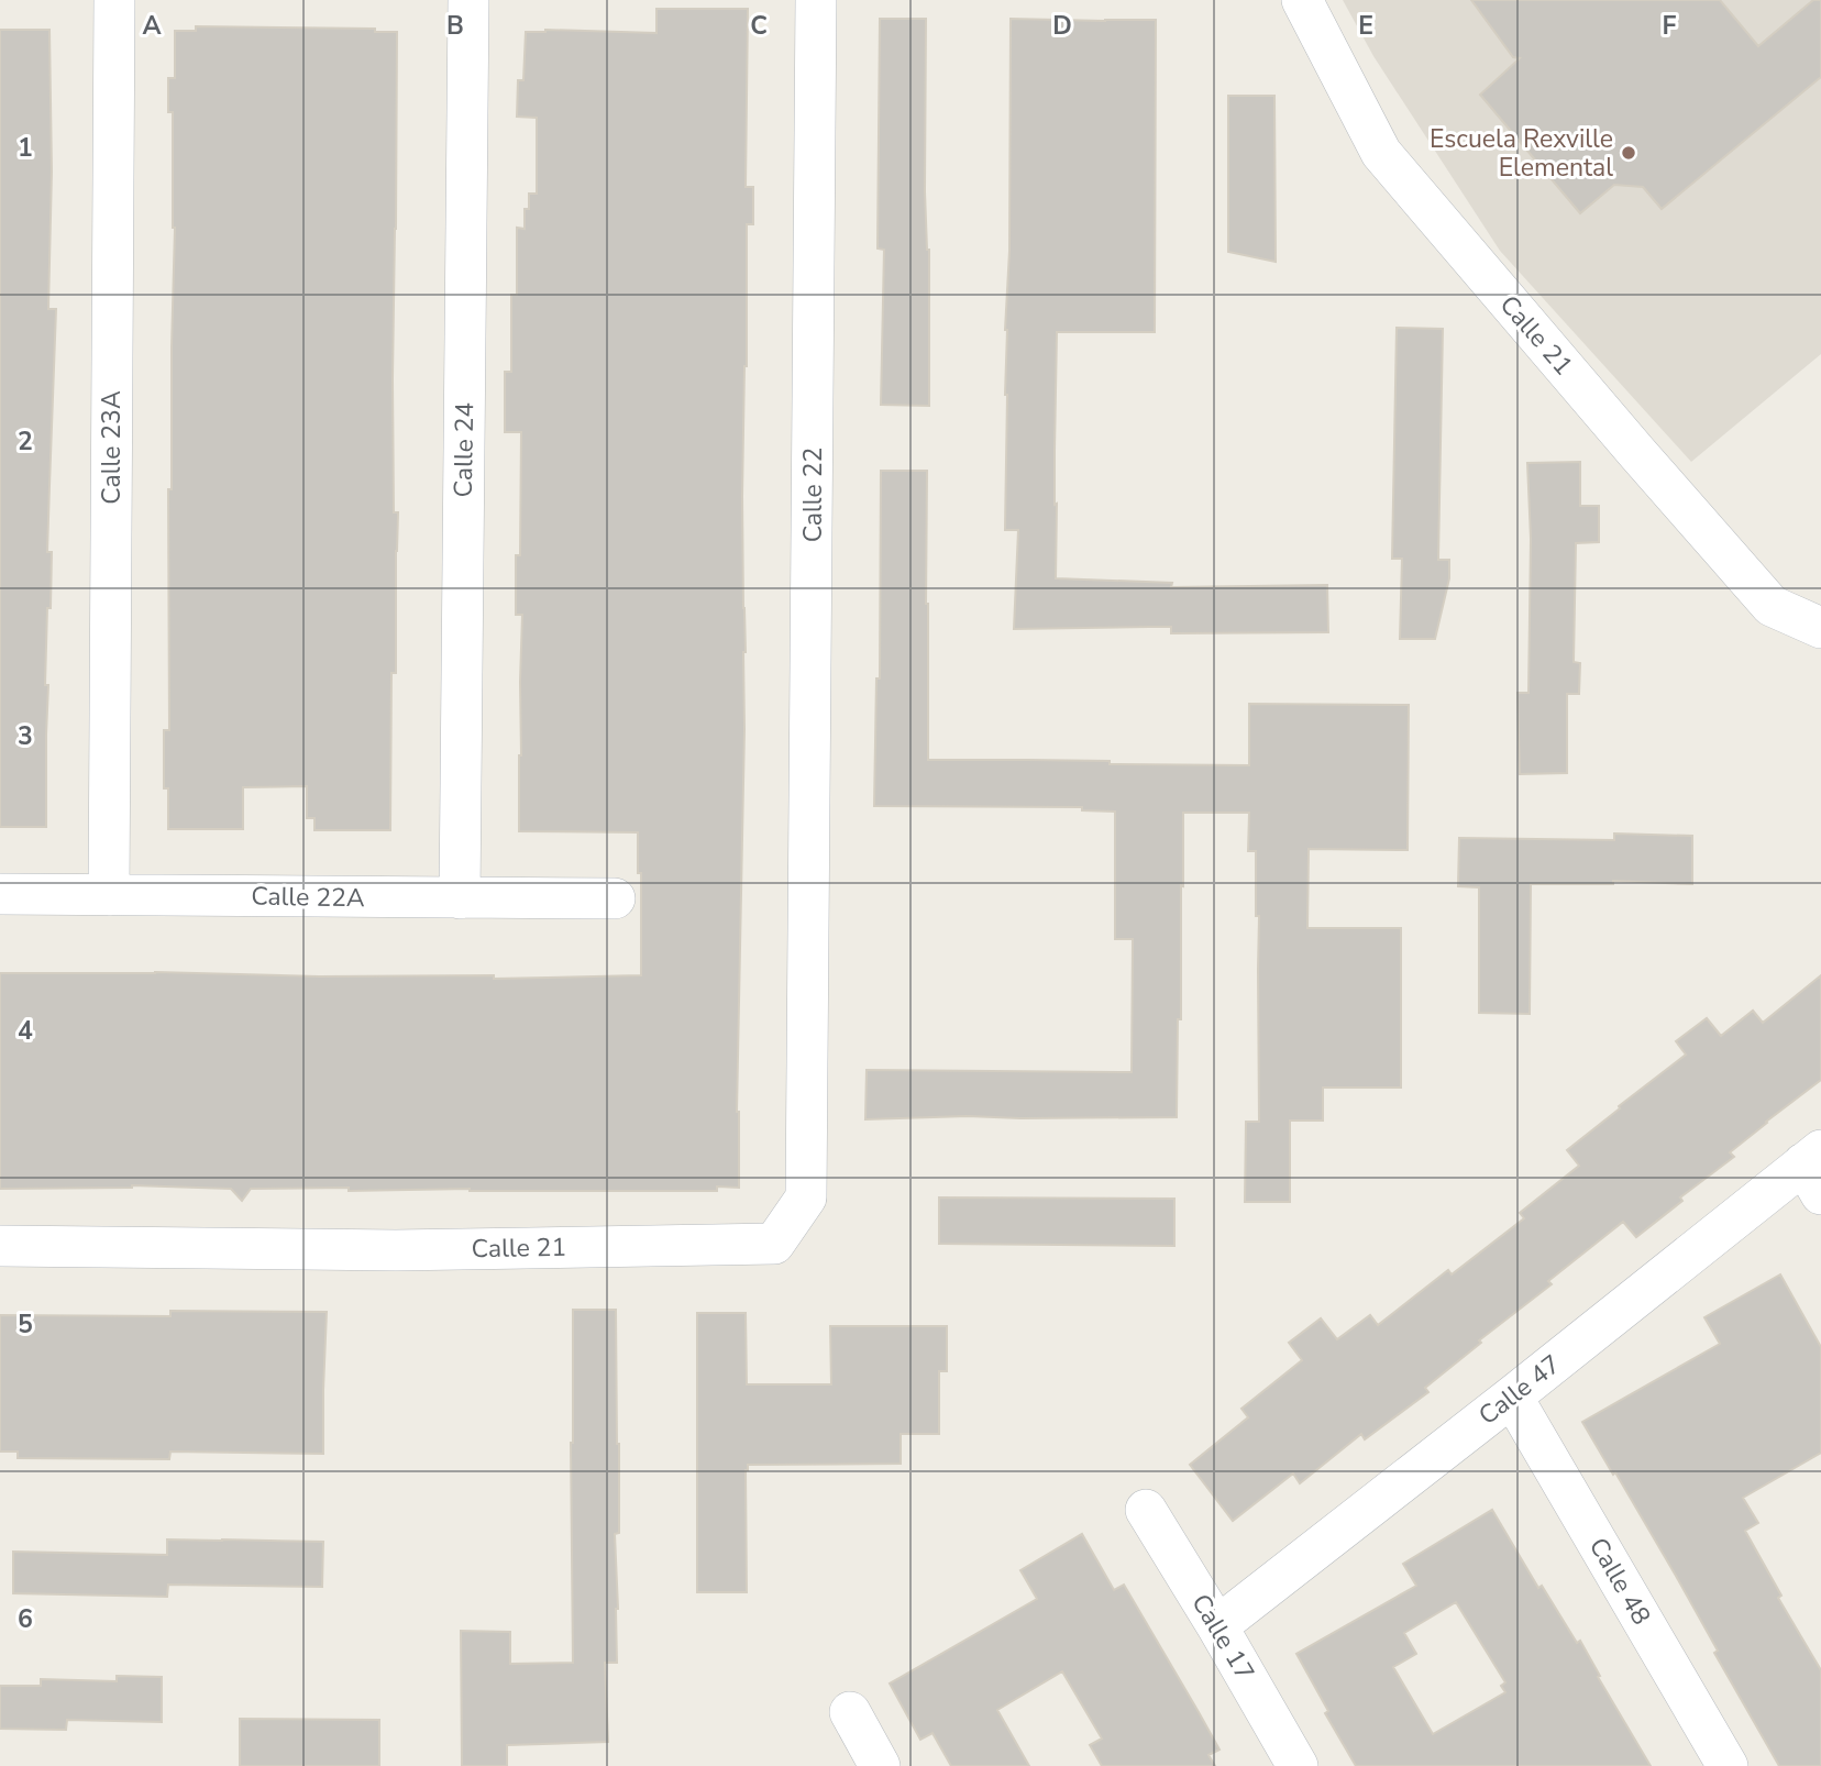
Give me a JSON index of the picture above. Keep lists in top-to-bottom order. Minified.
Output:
{"streets":{"street":["Calle 21","Calle 23A","Calle 24","Calle 22","Calle 22A","Calle 47","Calle 48","Calle 17"]},"crossings":[["Calle 21","Calle 22"],["Calle 23A","Calle 22A"],["Calle 24","Calle 22A"],["Calle 47","Calle 48"],["Calle 47","Calle 17"]],"places":["Escuela Rexville Elemental"],"grid":{"columns":["A","B","C","D","E","F"],"rows":["1","2","3","4","5","6"]}}
